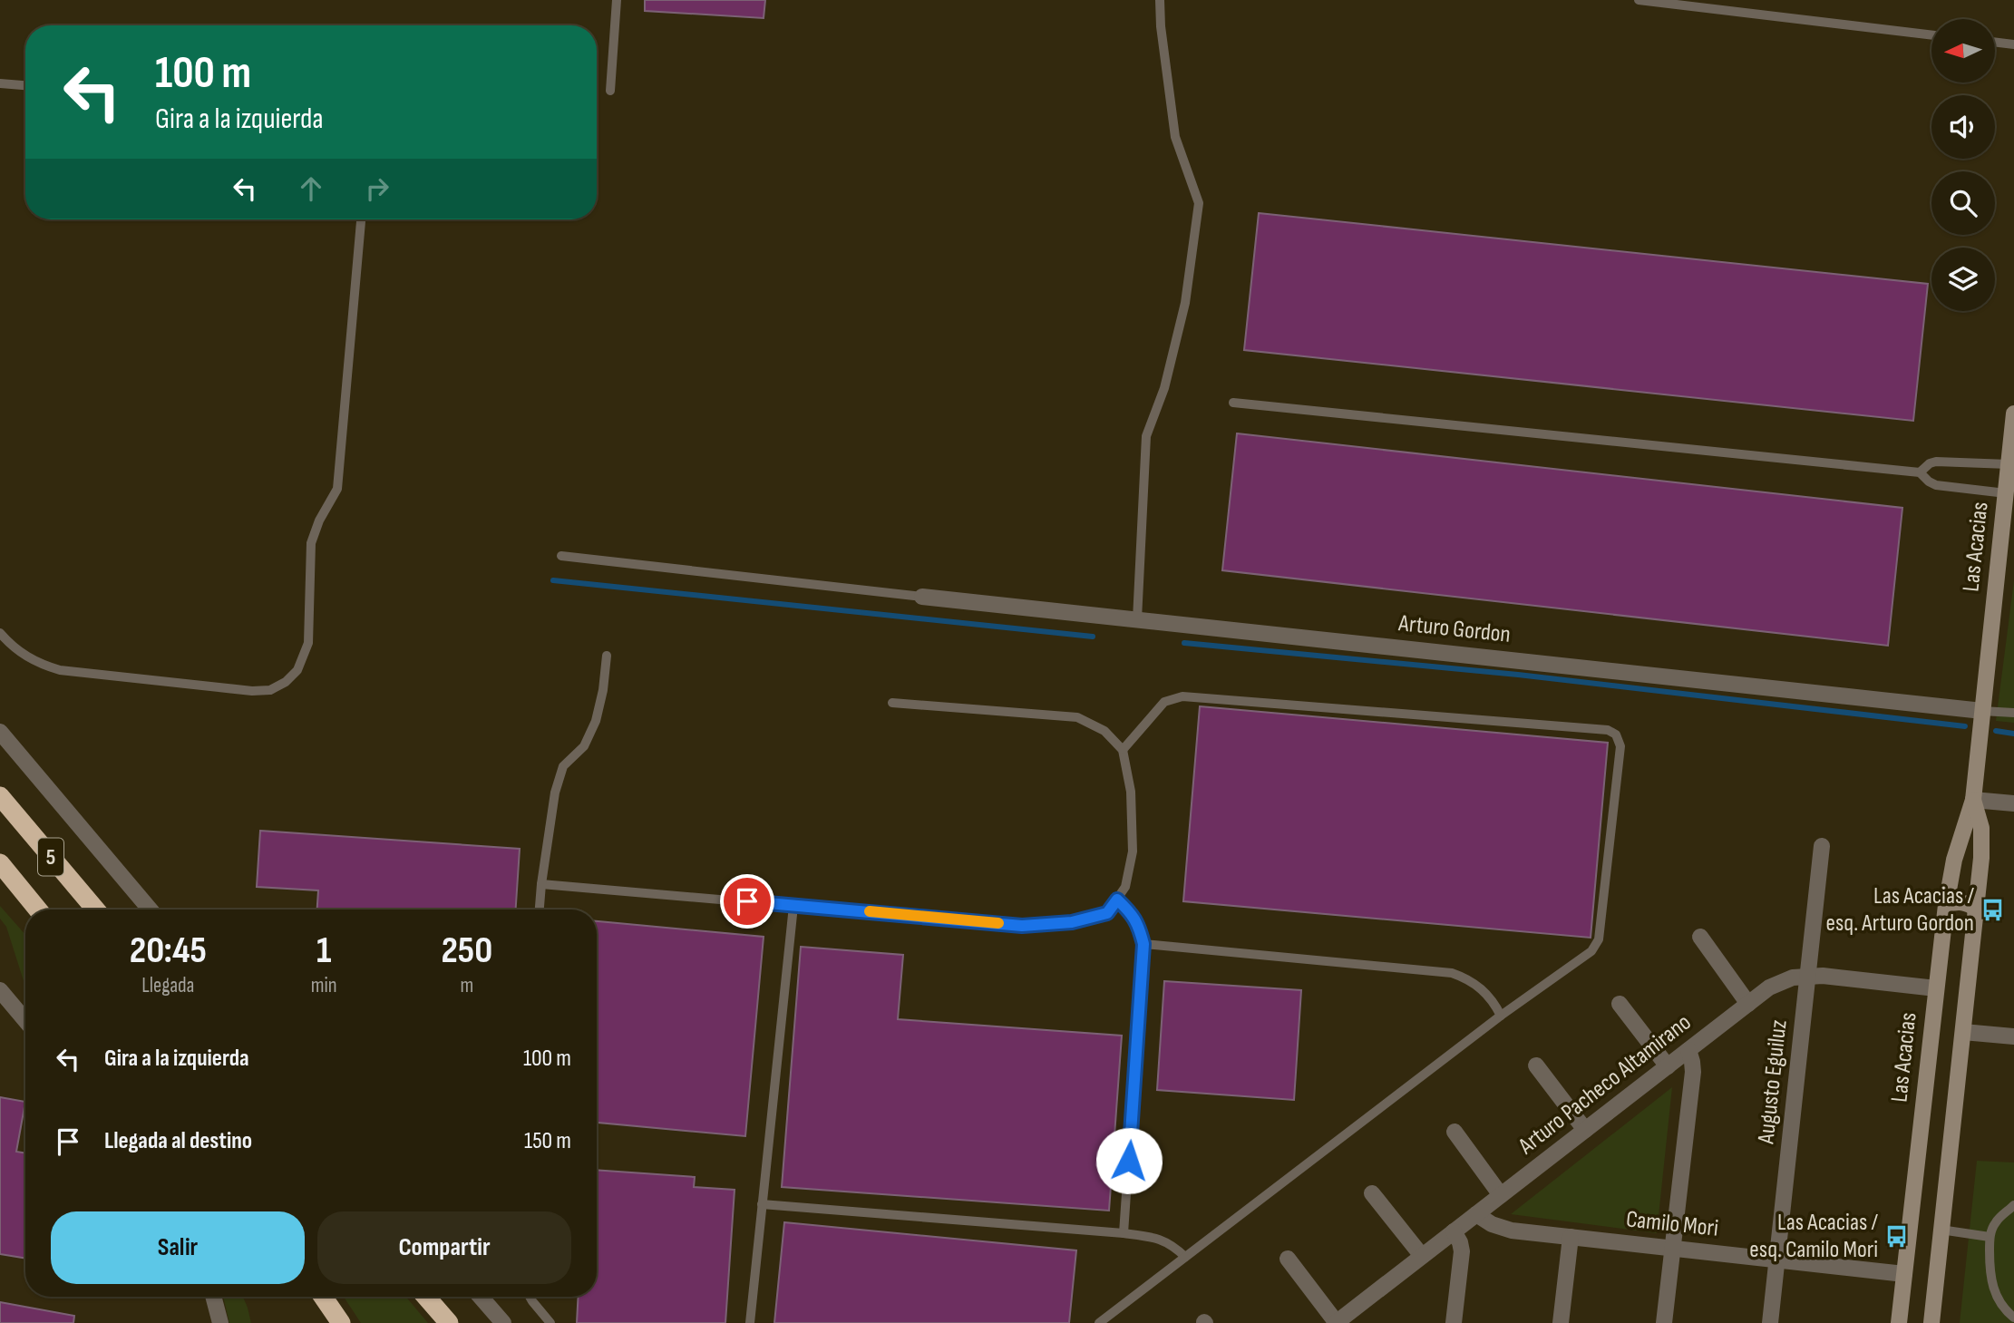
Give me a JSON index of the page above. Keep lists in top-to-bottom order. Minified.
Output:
{"streets":{"highway":["5"],"main road":["Las Acacias"],"street":["Arturo Gordon","Augusto Eguiluz","Arturo Pacheco Altamirano","Camilo Mori"]},"crossings":[["Las Acacias","Arturo Gordon"],["Las Acacias","Arturo Pacheco Altamirano"],["Las Acacias","Camilo Mori"],["Augusto Eguiluz","Arturo Pacheco Altamirano"],["Augusto Eguiluz","Camilo Mori"],["Arturo Pacheco Altamirano","Camilo Mori"]],"places":{"bus stop":["Las Acacias / esq. Arturo Gordon","Las Acacias / esq. Camilo Mori"]},"north":"left","page":{"turn":["100 m","Gira a la izquierda"],"eta":["20:45","Llegada","1","min","250","m"],"list":[{"name":"Gira a la izquierda","value":"100 m"},{"name":"Llegada al destino","value":"150 m"}],"buttons":["Salir","Compartir"]}}
